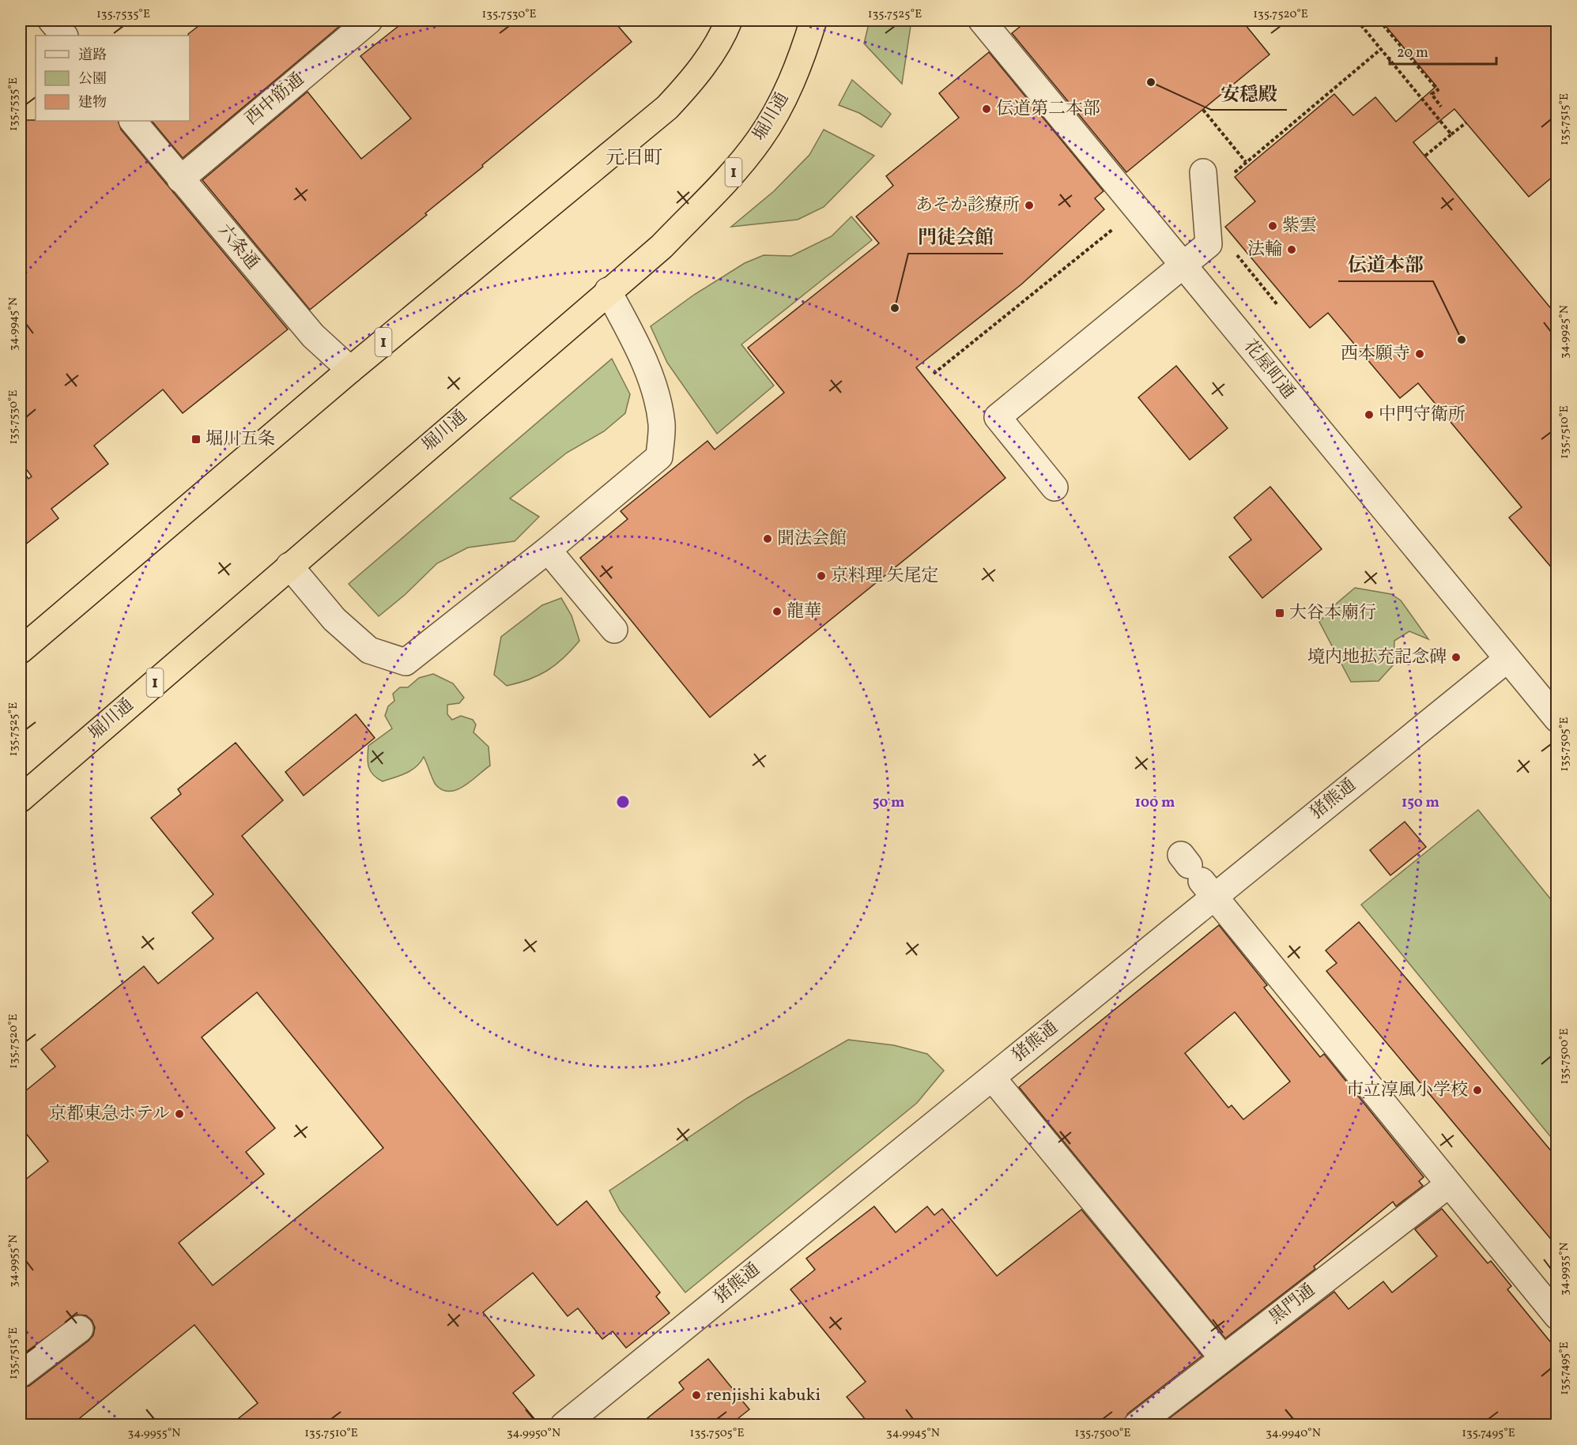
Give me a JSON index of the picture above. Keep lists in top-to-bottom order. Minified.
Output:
{"streets":{"highway":["堀川通","1"],"street":["西中筋通","六条通","花屋町通","猪熊通","黒門通"]},"crossings":[["西中筋通","六条通"],["1","六条通"],["花屋町通","猪熊通"]],"districts":["元日町"],"places":{"other":["安穏殿","伝道第二本部","あそか診療所","紫雲","法輪","門徒会館","伝道本部","西本願寺","中門守衛所","聞法会館","京料理 矢尾定","龍華","境内地拡充記念碑","市立淳風小学校","京都東急ホテル","renjishi kabuki"],"transit":["堀川五条","大谷本廟行"]},"legend":["道路","公園","建物"],"scale_bar":"20 m","coordinates":["135.7535°E","135.7530°E","135.7525°E","135.7520°E","135.7515°E","34.9945°N","34.9925°N","135.7510°E","135.7505°E","135.7500°E","34.9955°N","34.9935°N","135.7495°E","34.9950°N","34.9940°N"],"rings":["50 m","100 m","150 m"]}
